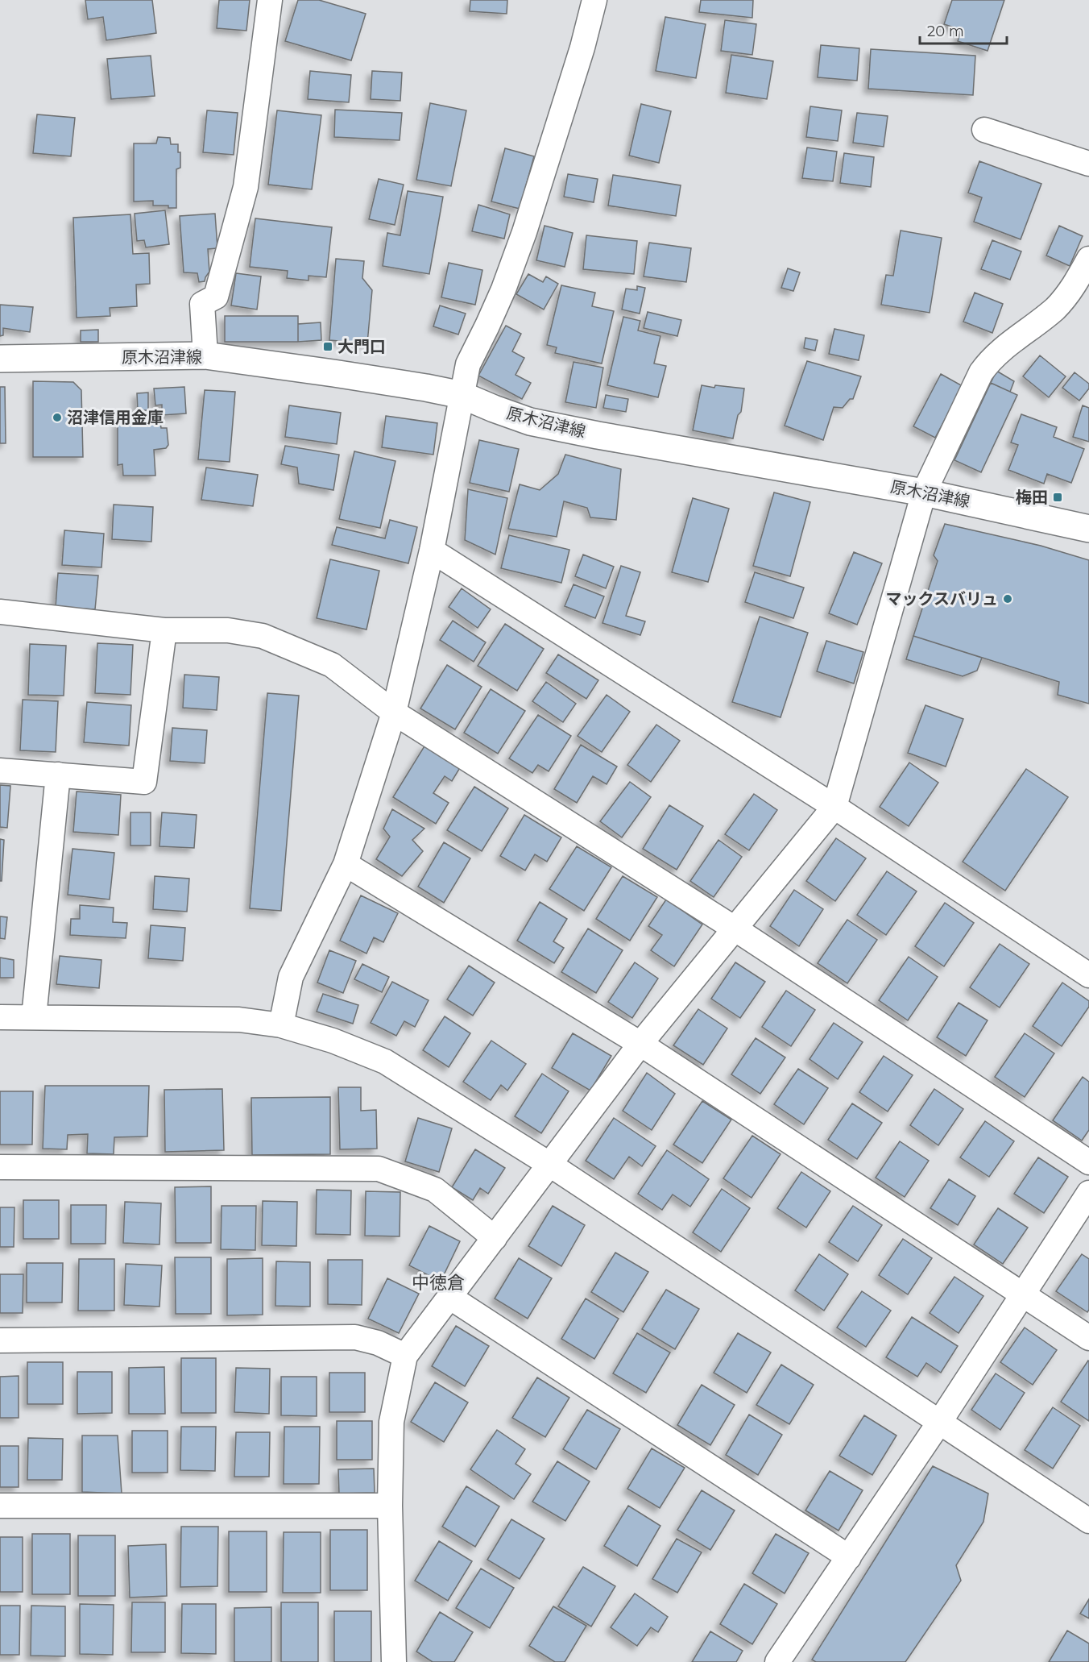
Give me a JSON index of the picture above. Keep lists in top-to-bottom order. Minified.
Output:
{"streets":{"main road":["原木沼津線"]},"districts":["中徳倉"],"places":{"transit":["大門口","梅田"],"other":["沼津信用金庫","マックスバリュ"]},"scale_bar":"20 m"}
